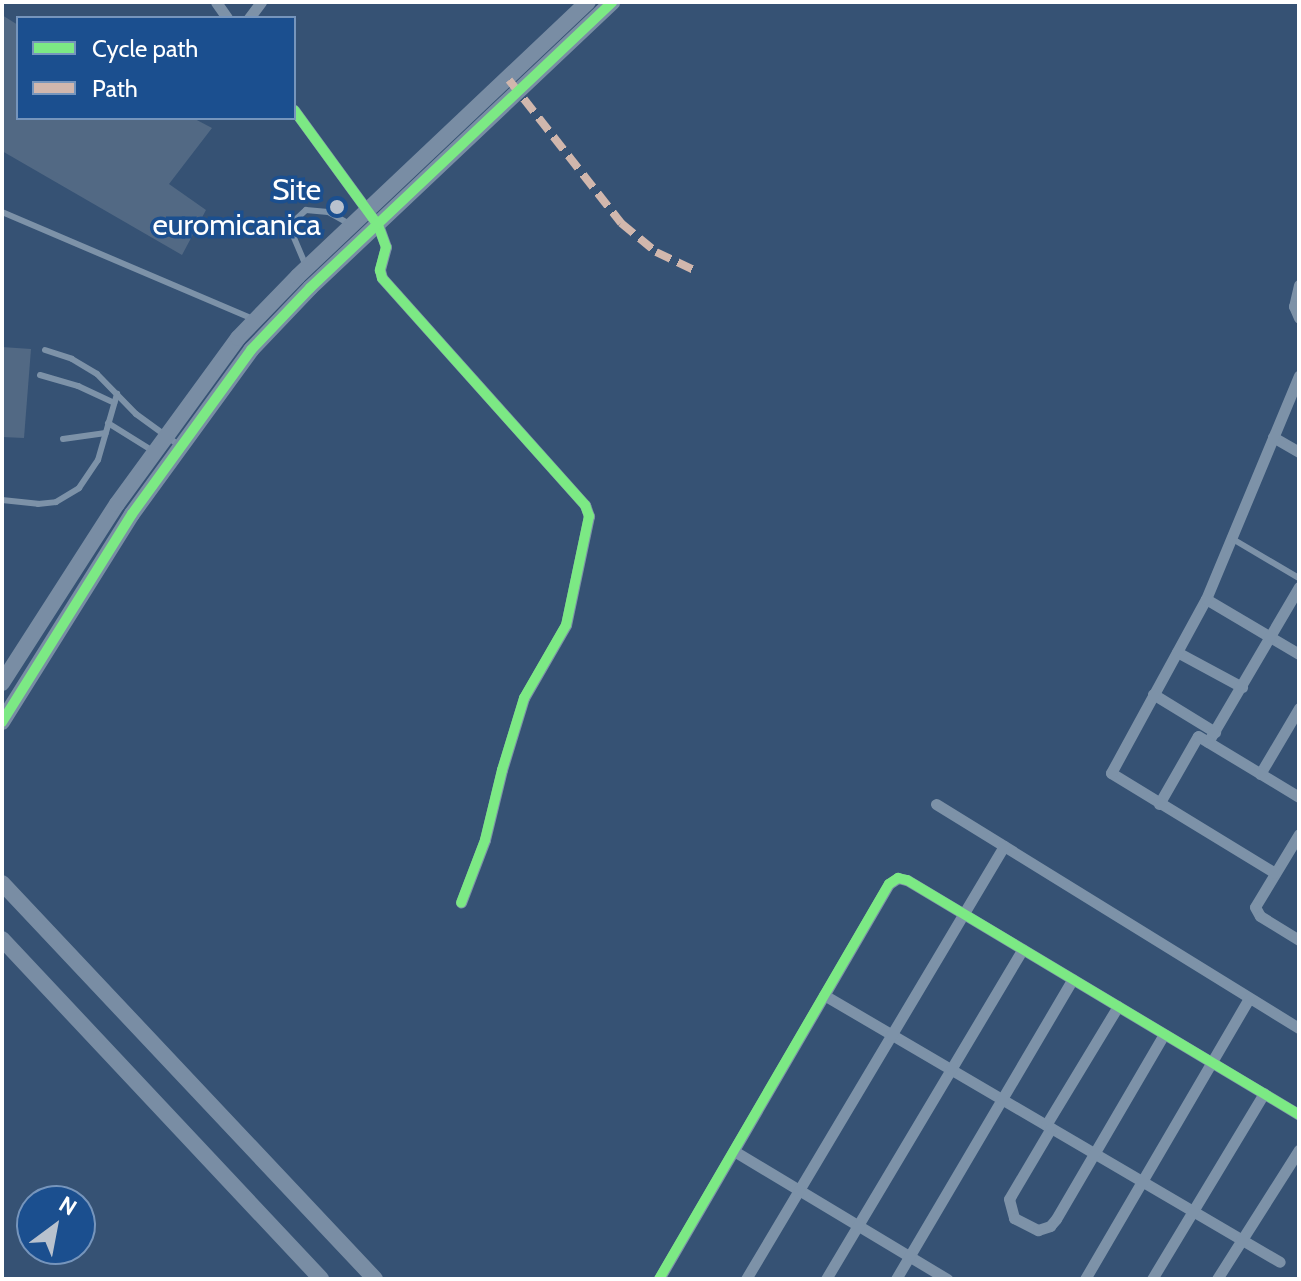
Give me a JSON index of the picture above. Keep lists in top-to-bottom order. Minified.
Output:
{"places":["Site euromicanica"],"legend":["Cycle path","Path"],"north":"top right"}
